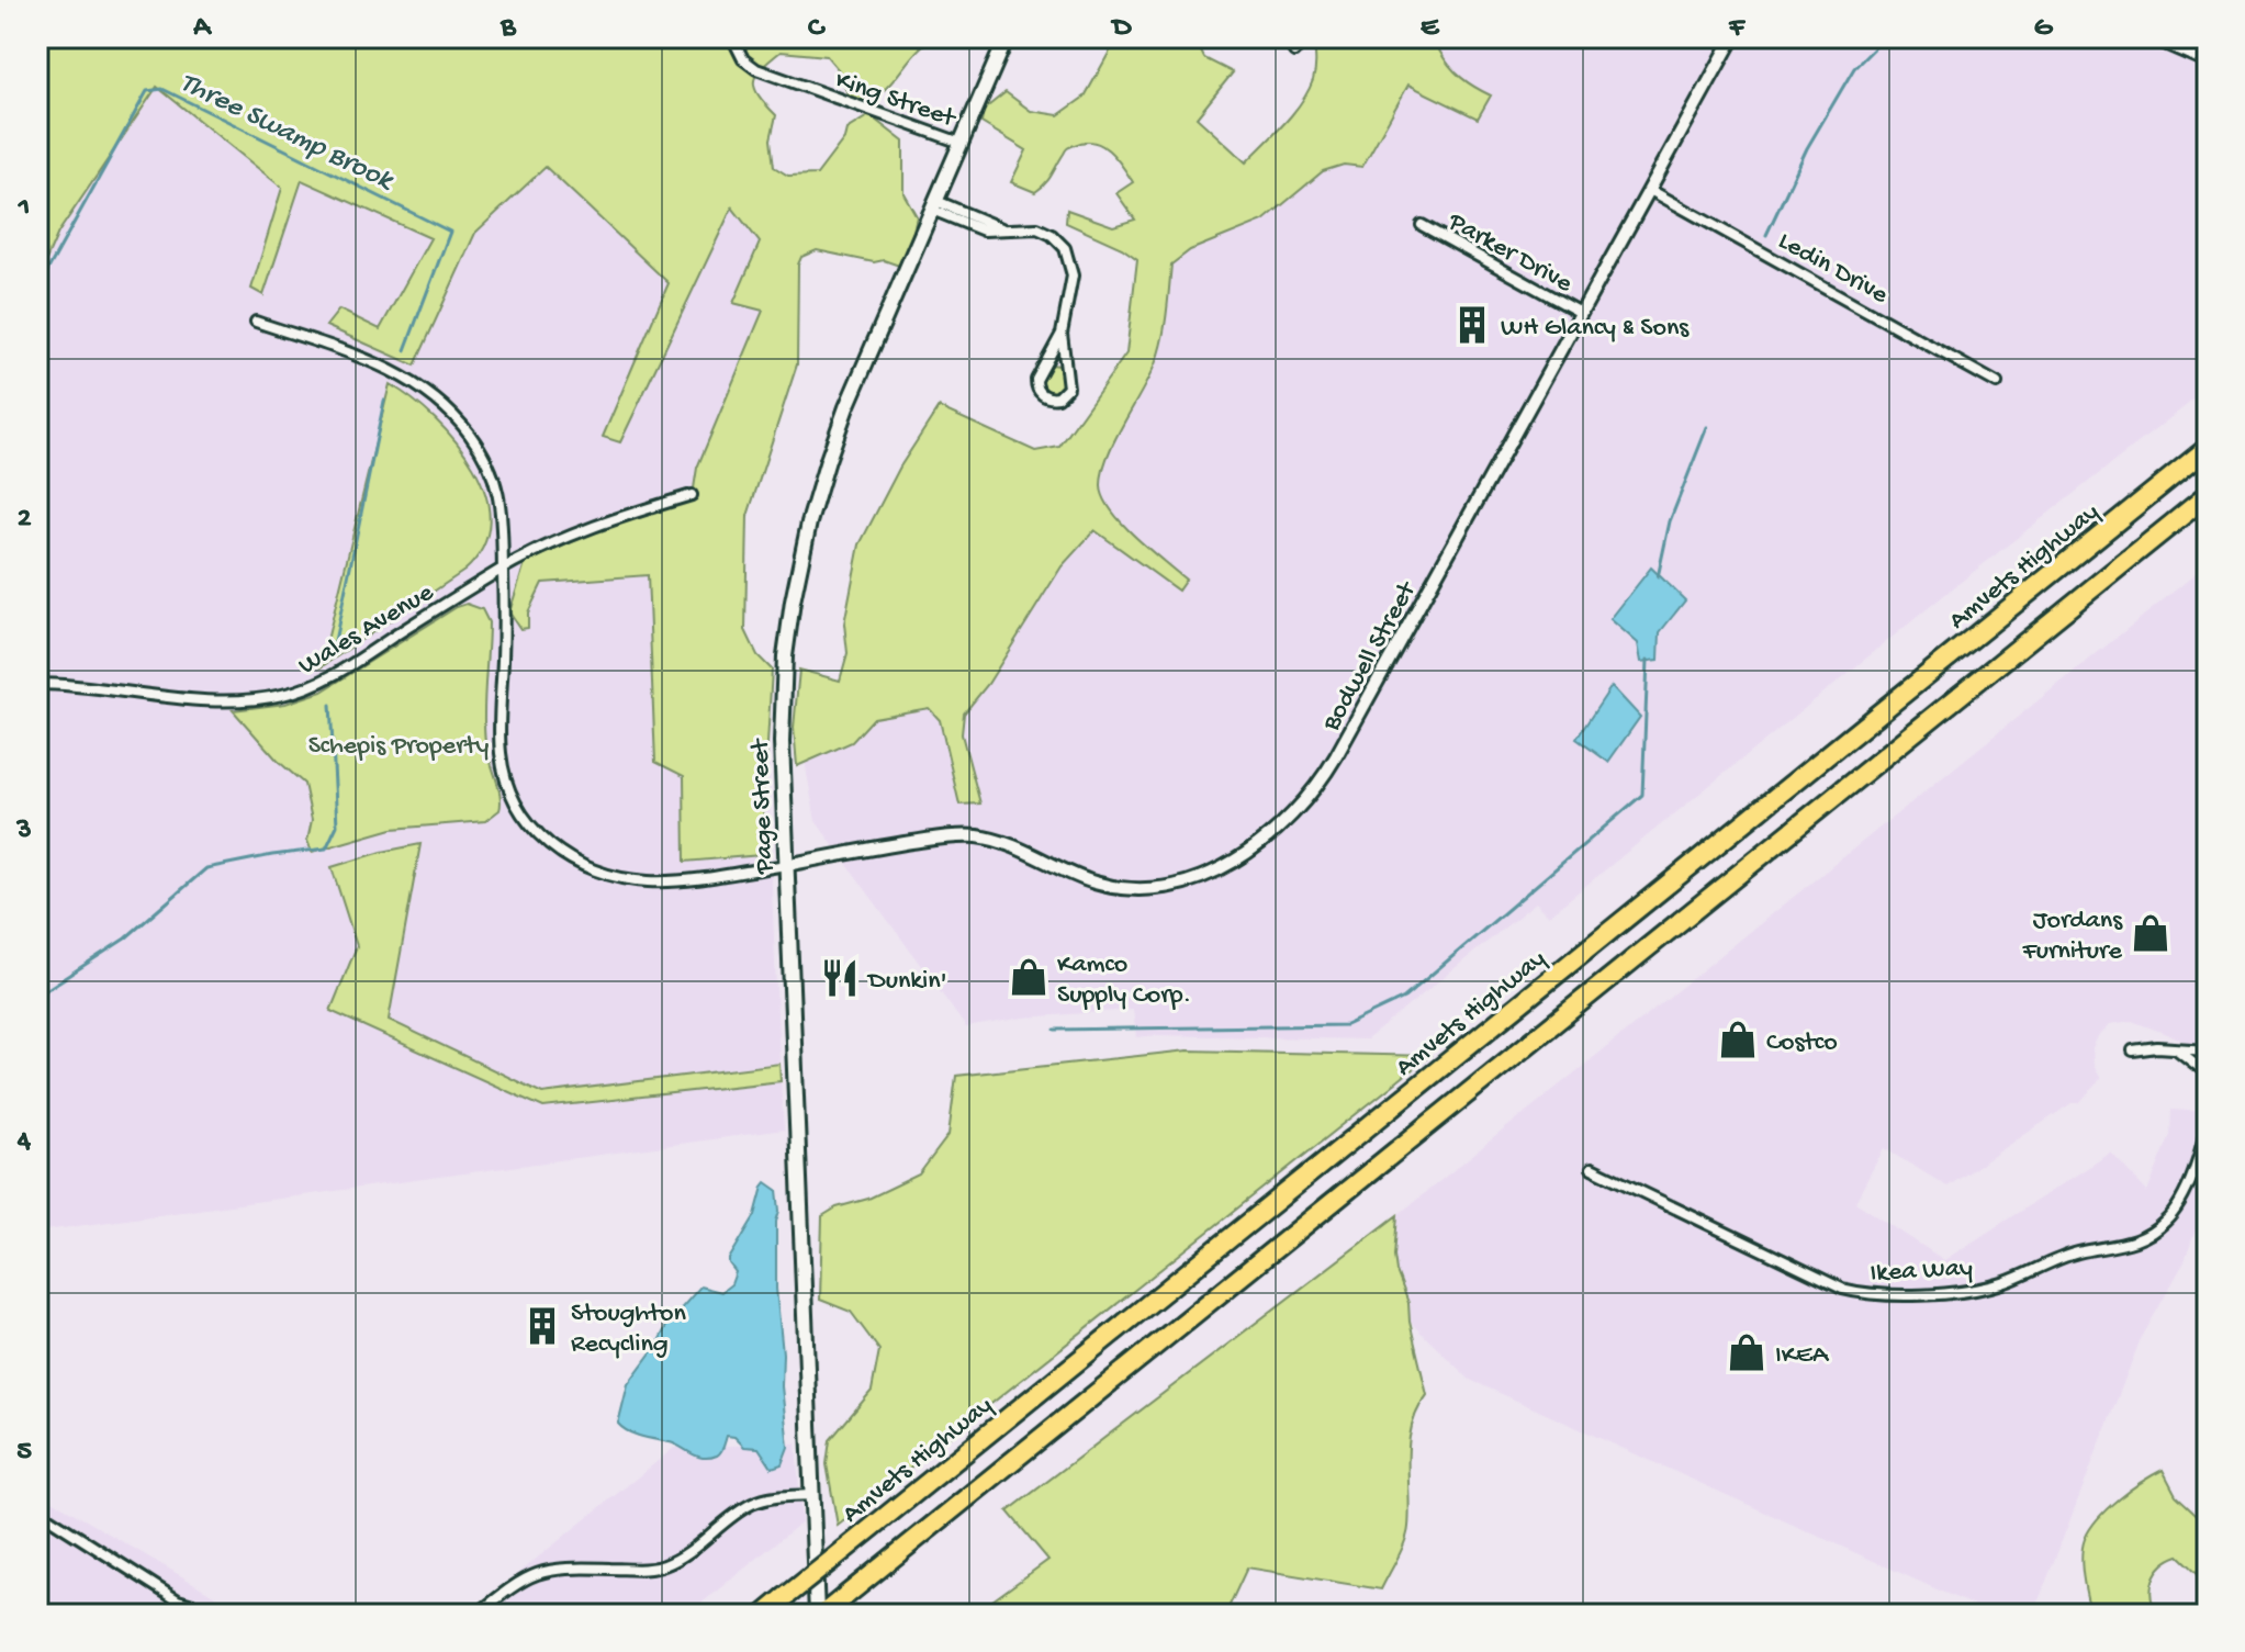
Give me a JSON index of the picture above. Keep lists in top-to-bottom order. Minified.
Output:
{"streets":{"highway":["Amvets Highway"],"main road":["Page Street"],"street":["King Street","Parker Drive","Ledin Drive","Wales Avenue","Bodwell Street","Ikea Way"]},"crossings":[["King Street","Page Street"],["Parker Drive","Bodwell Street"],["Ledin Drive","Bodwell Street"],["Bodwell Street","Page Street"]],"water":["Three Swamp Brook"],"parks":["Schepis Property"],"places":{"building":["WH Glancy & Sons","Stoughton Recycling"],"shop":["Jordans Furniture","Kamco Supply Corp.","Costco","IKEA"],"restaurant":["Dunkin'"]},"grid":{"columns":["A","B","C","D","E","F","G"],"rows":["1","2","3","4","5"]}}
